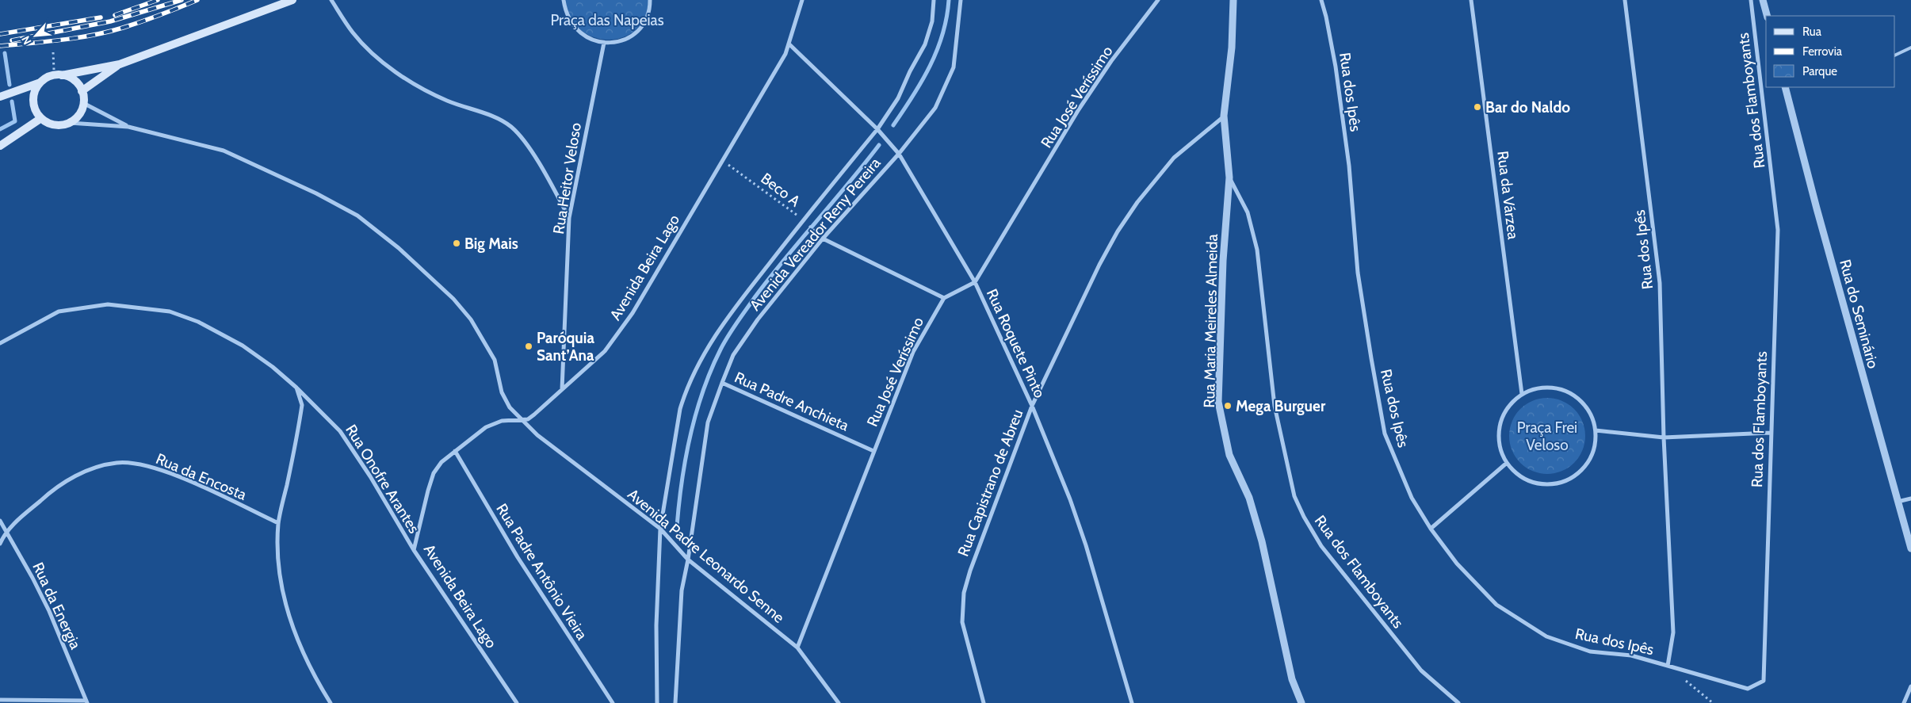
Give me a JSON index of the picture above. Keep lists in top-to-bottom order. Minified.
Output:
{"streets":{"street":["Rua dos Ipês","Rua José Veríssimo","Rua dos Flamboyants","Rua Heitor Veloso","Rua da Várzea","Avenida Vereador Reny Pereira","Avenida Beira Lago","Rua do Seminário","Rua Maria Meireles Almeida","Rua Roquete Pinto","Rua Padre Anchieta","Rua da Encosta","Rua Onofre Arantes","Rua Capistrano de Abreu","Avenida Padre Leonardo Senne","Rua Padre Antônio Vieira","Rua da Energia"],"path":["Beco A"]},"crossings":[["Rua dos Ipês","Rua dos Flamboyants"],["Rua José Veríssimo","Rua Roquete Pinto"],["Rua José Veríssimo","Rua Padre Anchieta"],["Rua José Veríssimo","Avenida Padre Leonardo Senne"],["Rua dos Flamboyants","Rua Maria Meireles Almeida"],["Rua Heitor Veloso","Avenida Beira Lago"],["Beco A","Avenida Vereador Reny Pereira"],["Beco A","Avenida Beira Lago"],["Avenida Vereador Reny Pereira","Rua Roquete Pinto"],["Avenida Vereador Reny Pereira","Rua Padre Anchieta"],["Avenida Vereador Reny Pereira","Avenida Padre Leonardo Senne"],["Avenida Beira Lago","Rua Roquete Pinto"],["Avenida Beira Lago","Rua Onofre Arantes"],["Avenida Beira Lago","Avenida Padre Leonardo Senne"],["Avenida Beira Lago","Rua Padre Antônio Vieira"],["Rua Maria Meireles Almeida","Rua Capistrano de Abreu"],["Rua Roquete Pinto","Rua Capistrano de Abreu"],["Rua da Encosta","Rua da Energia"]],"parks":["Praça das Napeias","Praça Frei Veloso"],"places":["Bar do Naldo","Big Mais","Paróquia Sant’Ana","Mega Burguer"],"legend":["Rua","Ferrovia","Parque"],"north":"bottom left"}
